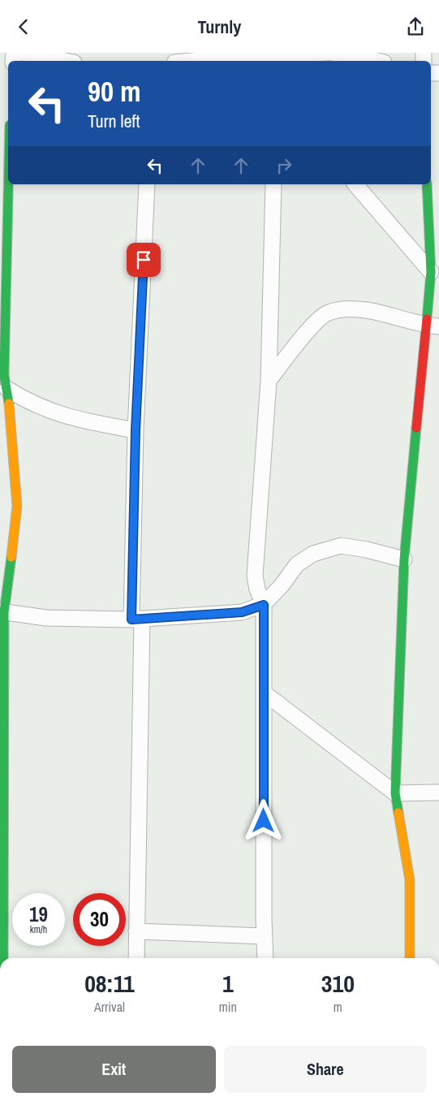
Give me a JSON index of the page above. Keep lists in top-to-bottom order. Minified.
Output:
{"page":{"header":"Turnly","turn":["90 m","Turn left"],"speed":"19 km/h","limit":"30","eta":["08:11","Arrival","1","min","310","m"],"buttons":["Exit","Share"]}}
